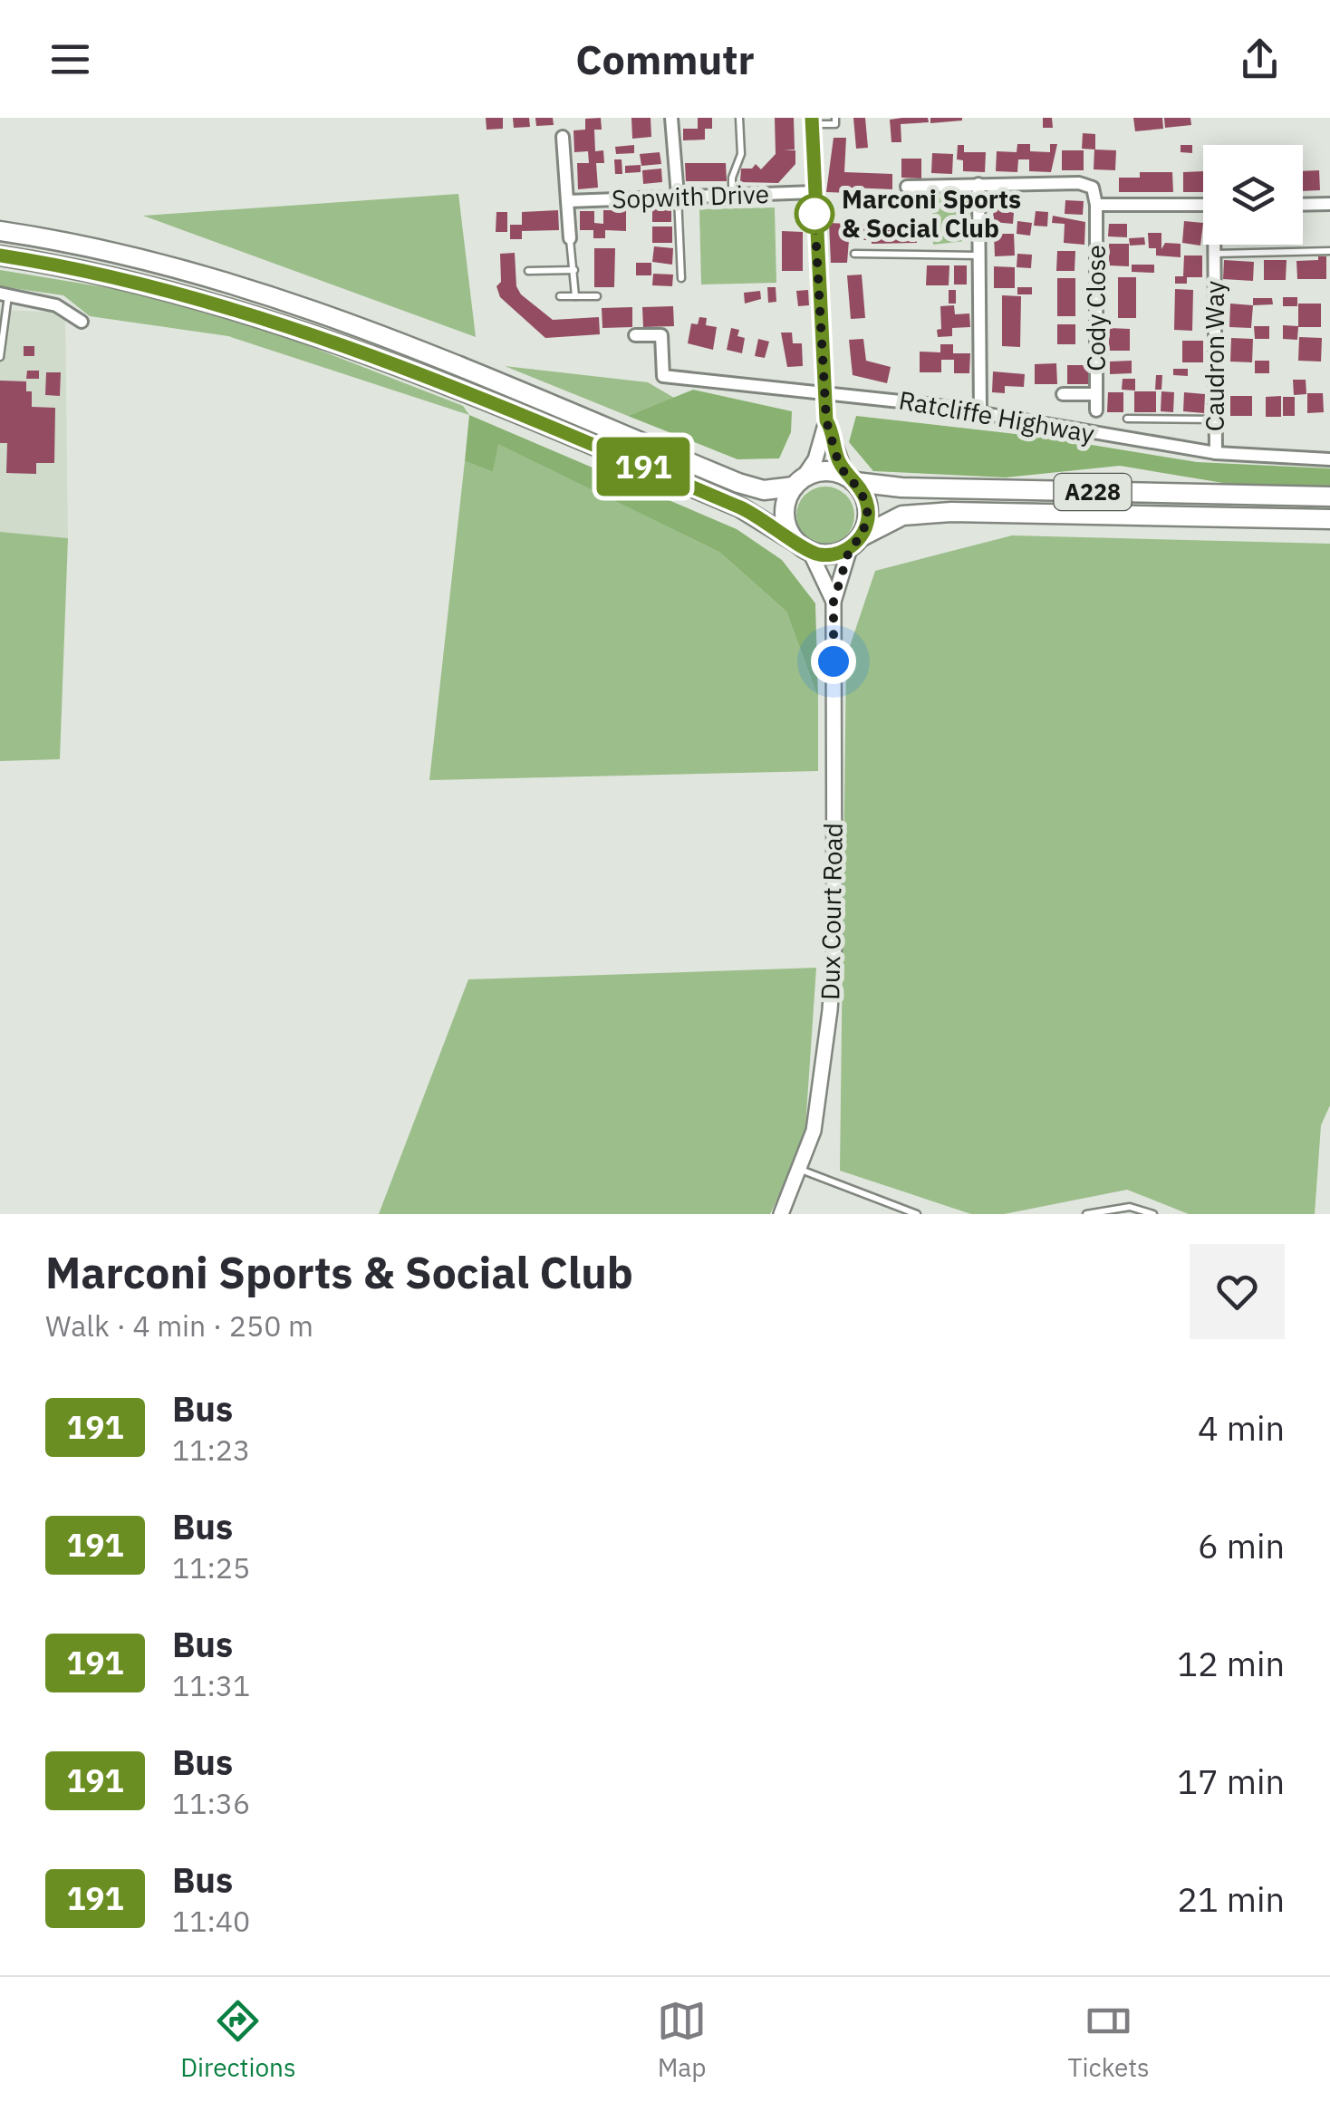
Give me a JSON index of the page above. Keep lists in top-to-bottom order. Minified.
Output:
{"streets":{"main road":["A228"],"street":["Sopwith Drive","Cody Close","Caudron Way","Ratcliffe Highway","Dux Court Road"]},"crossings":[["Caudron Way","Ratcliffe Highway"],["A228","Dux Court Road"]],"places":["Marconi Sports & Social Club"],"lines":["bus line 191"],"page":{"header":"Commutr","on_map":"191","heading":["Marconi Sports & Social Club","Walk · 4 min · 250 m"],"list":[{"mark":"191","name":"Bus","note":"11:23","value":"4 min"},{"mark":"191","name":"Bus","note":"11:25","value":"6 min"},{"mark":"191","name":"Bus","note":"11:31","value":"12 min"},{"mark":"191","name":"Bus","note":"11:36","value":"17 min"},{"mark":"191","name":"Bus","note":"11:40","value":"21 min"}],"tabs":["Directions","Map","Tickets"]}}
